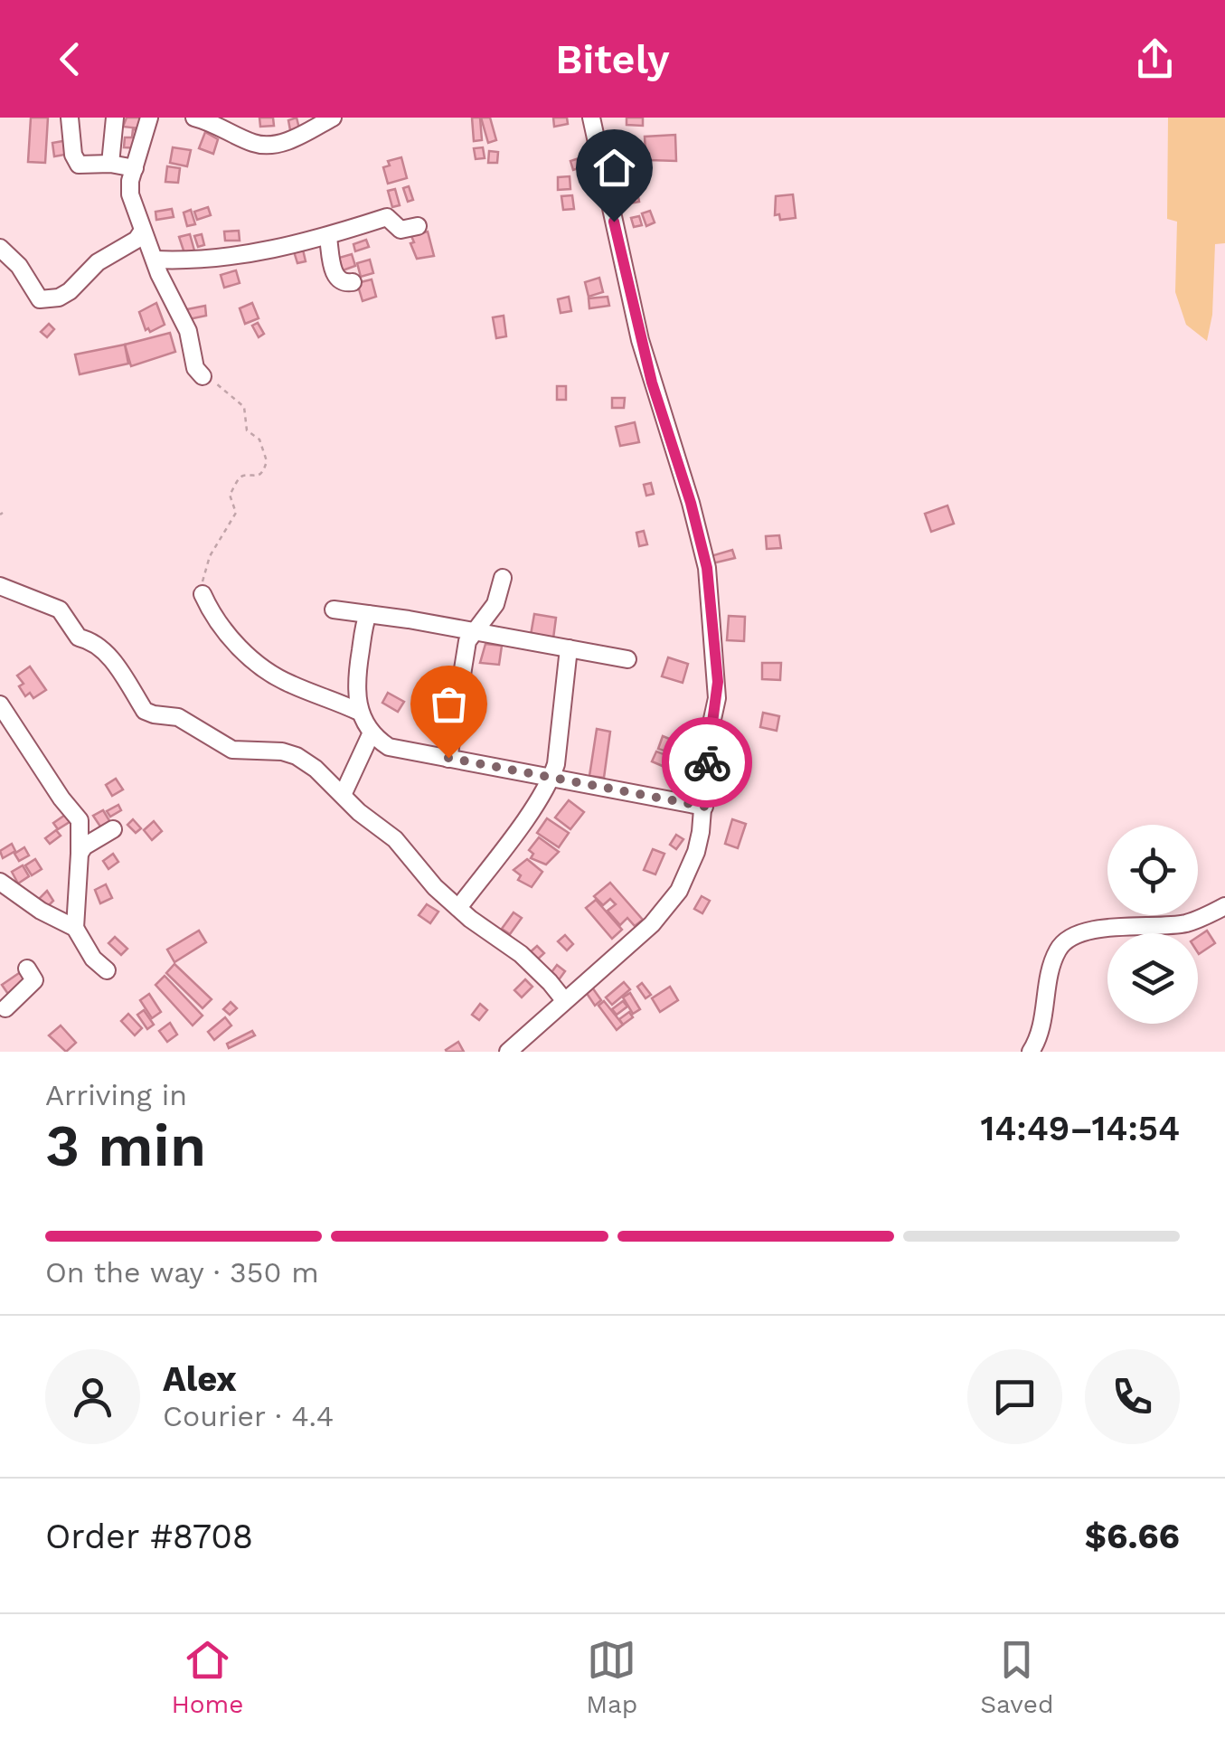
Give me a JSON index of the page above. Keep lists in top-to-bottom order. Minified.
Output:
{"page":{"header":"Bitely","heading":["3 min","Arriving in","14:49–14:54"],"panel":["Alex","Courier · 4.4","Order #8708","$6.66"],"bar":"On the way · 350 m","tabs":["Home","Map","Saved"]}}
